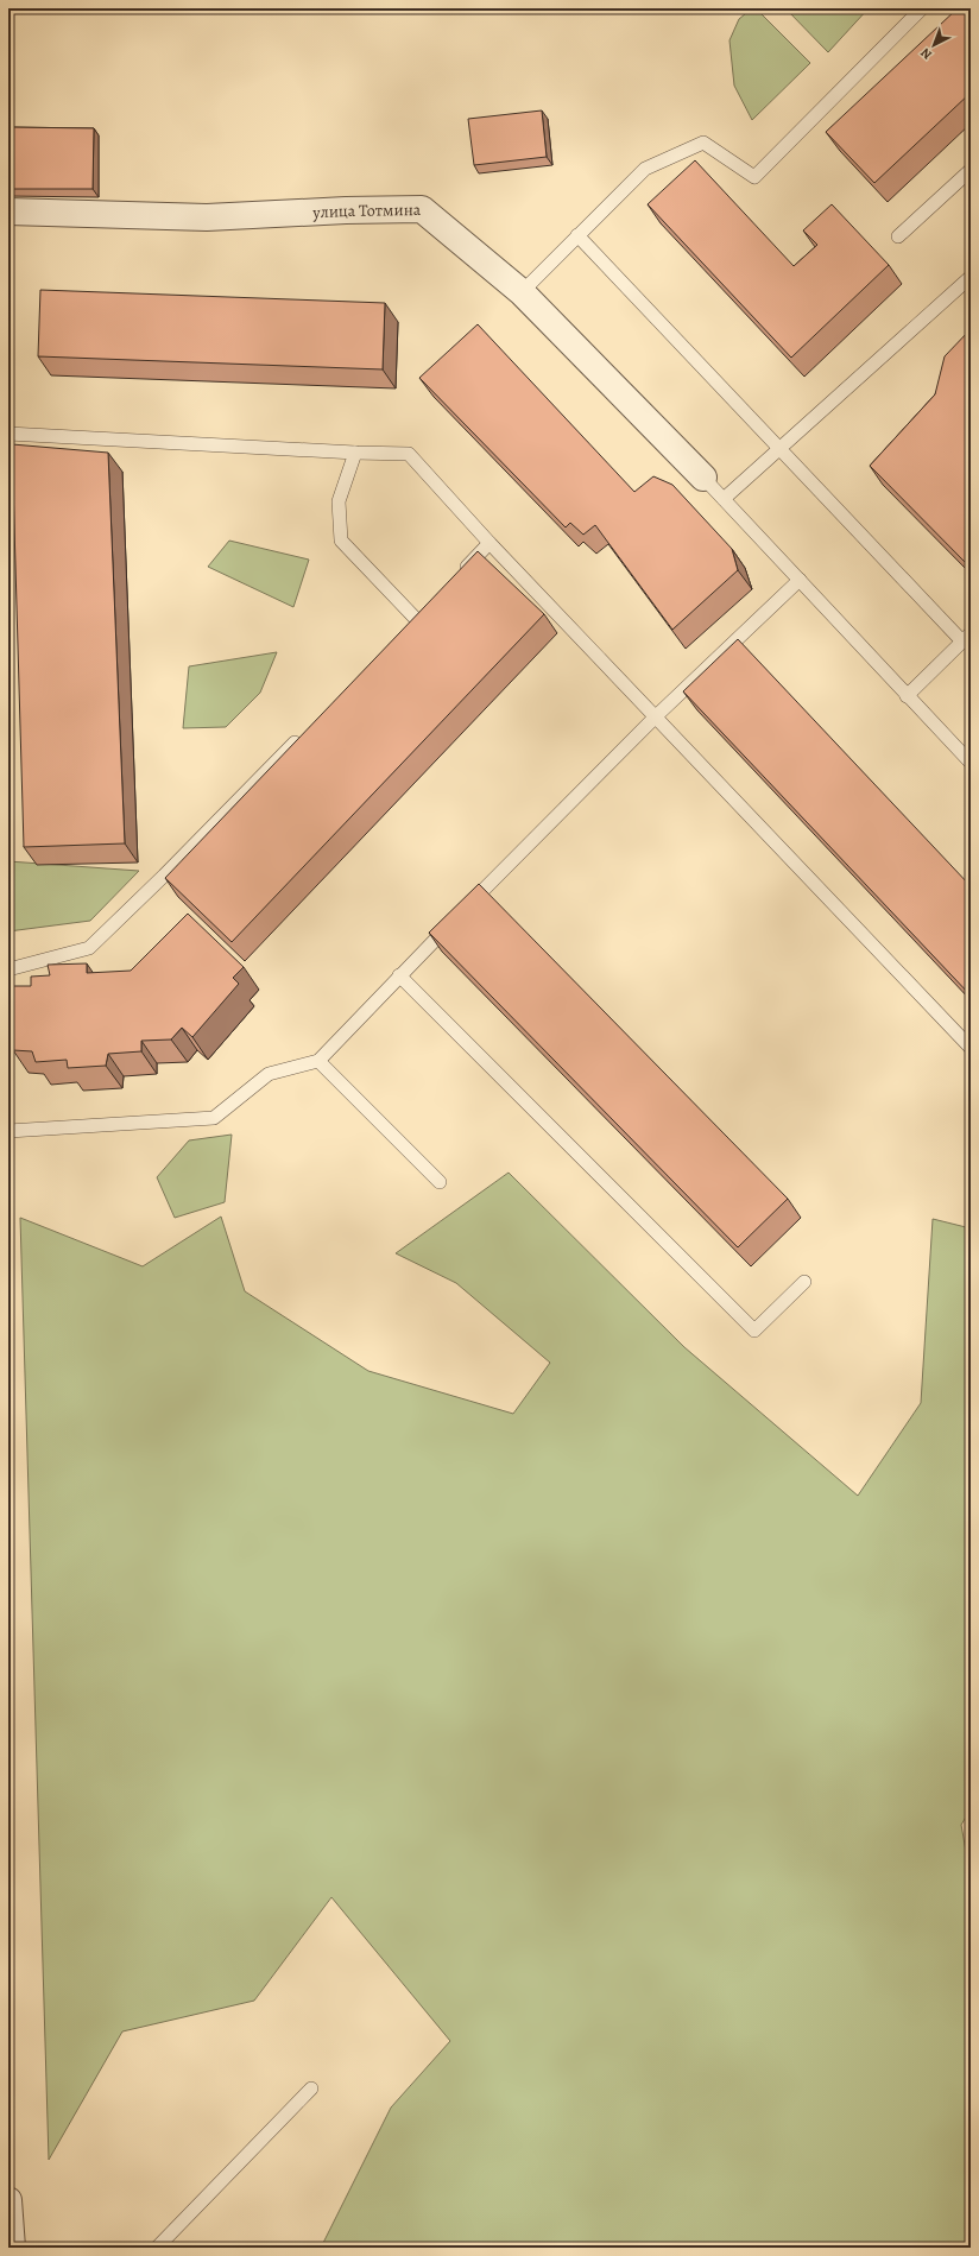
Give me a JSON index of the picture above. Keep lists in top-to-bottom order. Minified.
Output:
{"streets":{"street":["улица Тотмина"]},"north":"bottom left"}
